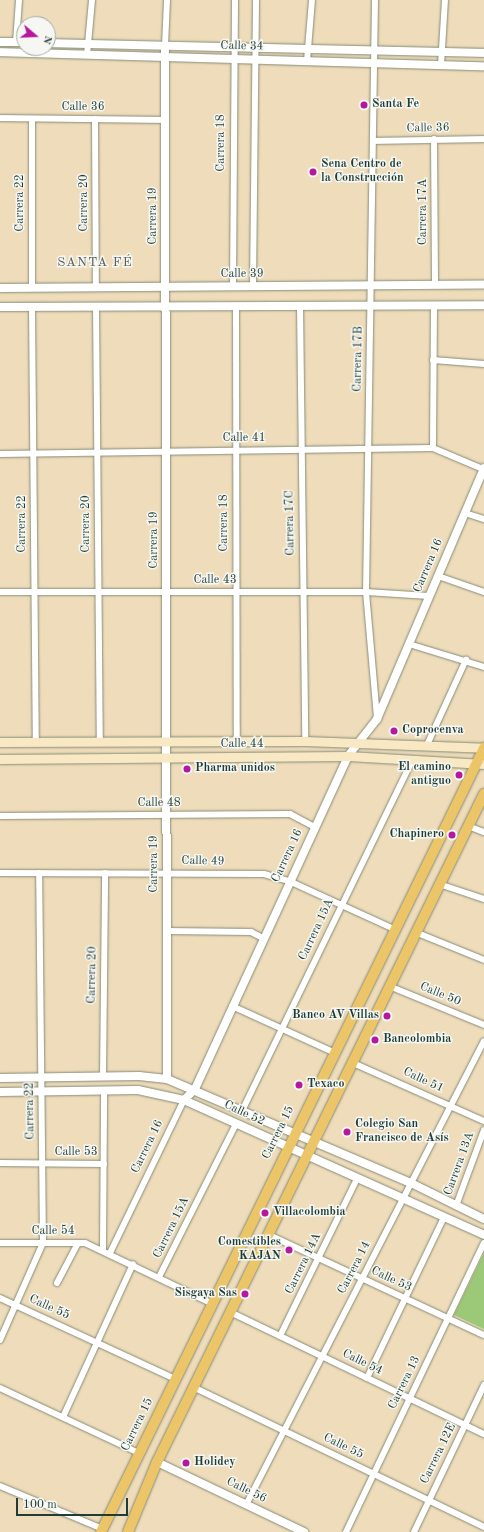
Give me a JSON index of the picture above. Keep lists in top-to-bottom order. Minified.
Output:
{"streets":{"main road":["Calle 44","Carrera 15"],"street":["Calle 34","Calle 36","Carrera 18","Carrera 22","Carrera 20","Carrera 17A","Carrera 19","Calle 39","Carrera 17B","Calle 41","Carrera 17C","Carrera 16","Calle 43","Calle 48","Calle 49","Carrera 15A","Calle 50","Calle 51","Calle 52","Calle 53","Carrera 13A","Calle 54","Carrera 14A","Carrera 14","Calle 55","Carrera 13","Carrera 12E","Calle 56"]},"crossings":[["Calle 34","Carrera 18"],["Calle 34","Carrera 19"],["Calle 34","Carrera 17B"],["Calle 36","Carrera 22"],["Calle 36","Carrera 20"],["Calle 36","Carrera 17A"],["Calle 36","Carrera 19"],["Calle 36","Carrera 17B"],["Carrera 18","Calle 39"],["Carrera 18","Calle 41"],["Carrera 18","Calle 43"],["Carrera 18","Calle 44"],["Carrera 22","Calle 39"],["Carrera 22","Calle 41"],["Carrera 22","Calle 43"],["Carrera 22","Calle 44"],["Carrera 22","Calle 49"],["Carrera 22","Calle 52"],["Carrera 22","Calle 53"],["Carrera 22","Calle 54"],["Carrera 22","Calle 55"],["Carrera 20","Calle 39"],["Carrera 20","Calle 41"],["Carrera 20","Calle 43"],["Carrera 20","Calle 44"],["Carrera 20","Calle 49"],["Carrera 20","Calle 52"],["Carrera 17A","Calle 39"],["Carrera 19","Calle 39"],["Carrera 19","Calle 41"],["Carrera 19","Calle 43"],["Carrera 19","Calle 44"],["Carrera 19","Calle 48"],["Carrera 19","Calle 49"],["Carrera 19","Calle 52"],["Calle 39","Carrera 17B"],["Carrera 17B","Calle 41"],["Carrera 17B","Carrera 16"],["Carrera 17B","Calle 43"],["Calle 41","Carrera 17C"],["Calle 41","Carrera 16"],["Carrera 17C","Calle 43"],["Carrera 17C","Calle 44"],["Carrera 16","Calle 43"],["Carrera 16","Calle 44"],["Carrera 16","Calle 48"],["Carrera 16","Calle 49"],["Carrera 16","Calle 52"],["Carrera 16","Calle 54"],["Calle 44","Carrera 15A"],["Calle 44","Carrera 15"],["Calle 49","Carrera 15A"],["Calle 49","Carrera 15"],["Carrera 15A","Calle 52"],["Carrera 15A","Calle 54"],["Calle 51","Carrera 14"],["Calle 52","Carrera 15"],["Calle 52","Carrera 13A"],["Calle 52","Carrera 14A"],["Calle 52","Carrera 14"],["Carrera 15","Calle 54"],["Carrera 15","Calle 55"],["Calle 53","Carrera 14A"],["Calle 53","Carrera 14"],["Calle 53","Carrera 13"],["Calle 54","Carrera 14A"],["Calle 54","Carrera 14"],["Calle 54","Carrera 13"],["Calle 54","Carrera 12E"],["Carrera 14","Calle 55"],["Carrera 14","Calle 56"],["Calle 55","Carrera 13"],["Calle 55","Carrera 12E"]],"districts":["SANTA FÉ"],"places":["Santa Fe","Sena Centro de la Construcción","Coprocenva","Pharma unidos","El camino antiguo","Chapinero","Banco AV Villas","Bancolombia","Texaco","Colegio San Francisco de Asís","Villacolombia","Comestibles KAJAN","Sisgaya Sas","Holidey"],"scale_bar":"100 m","north":"right"}
